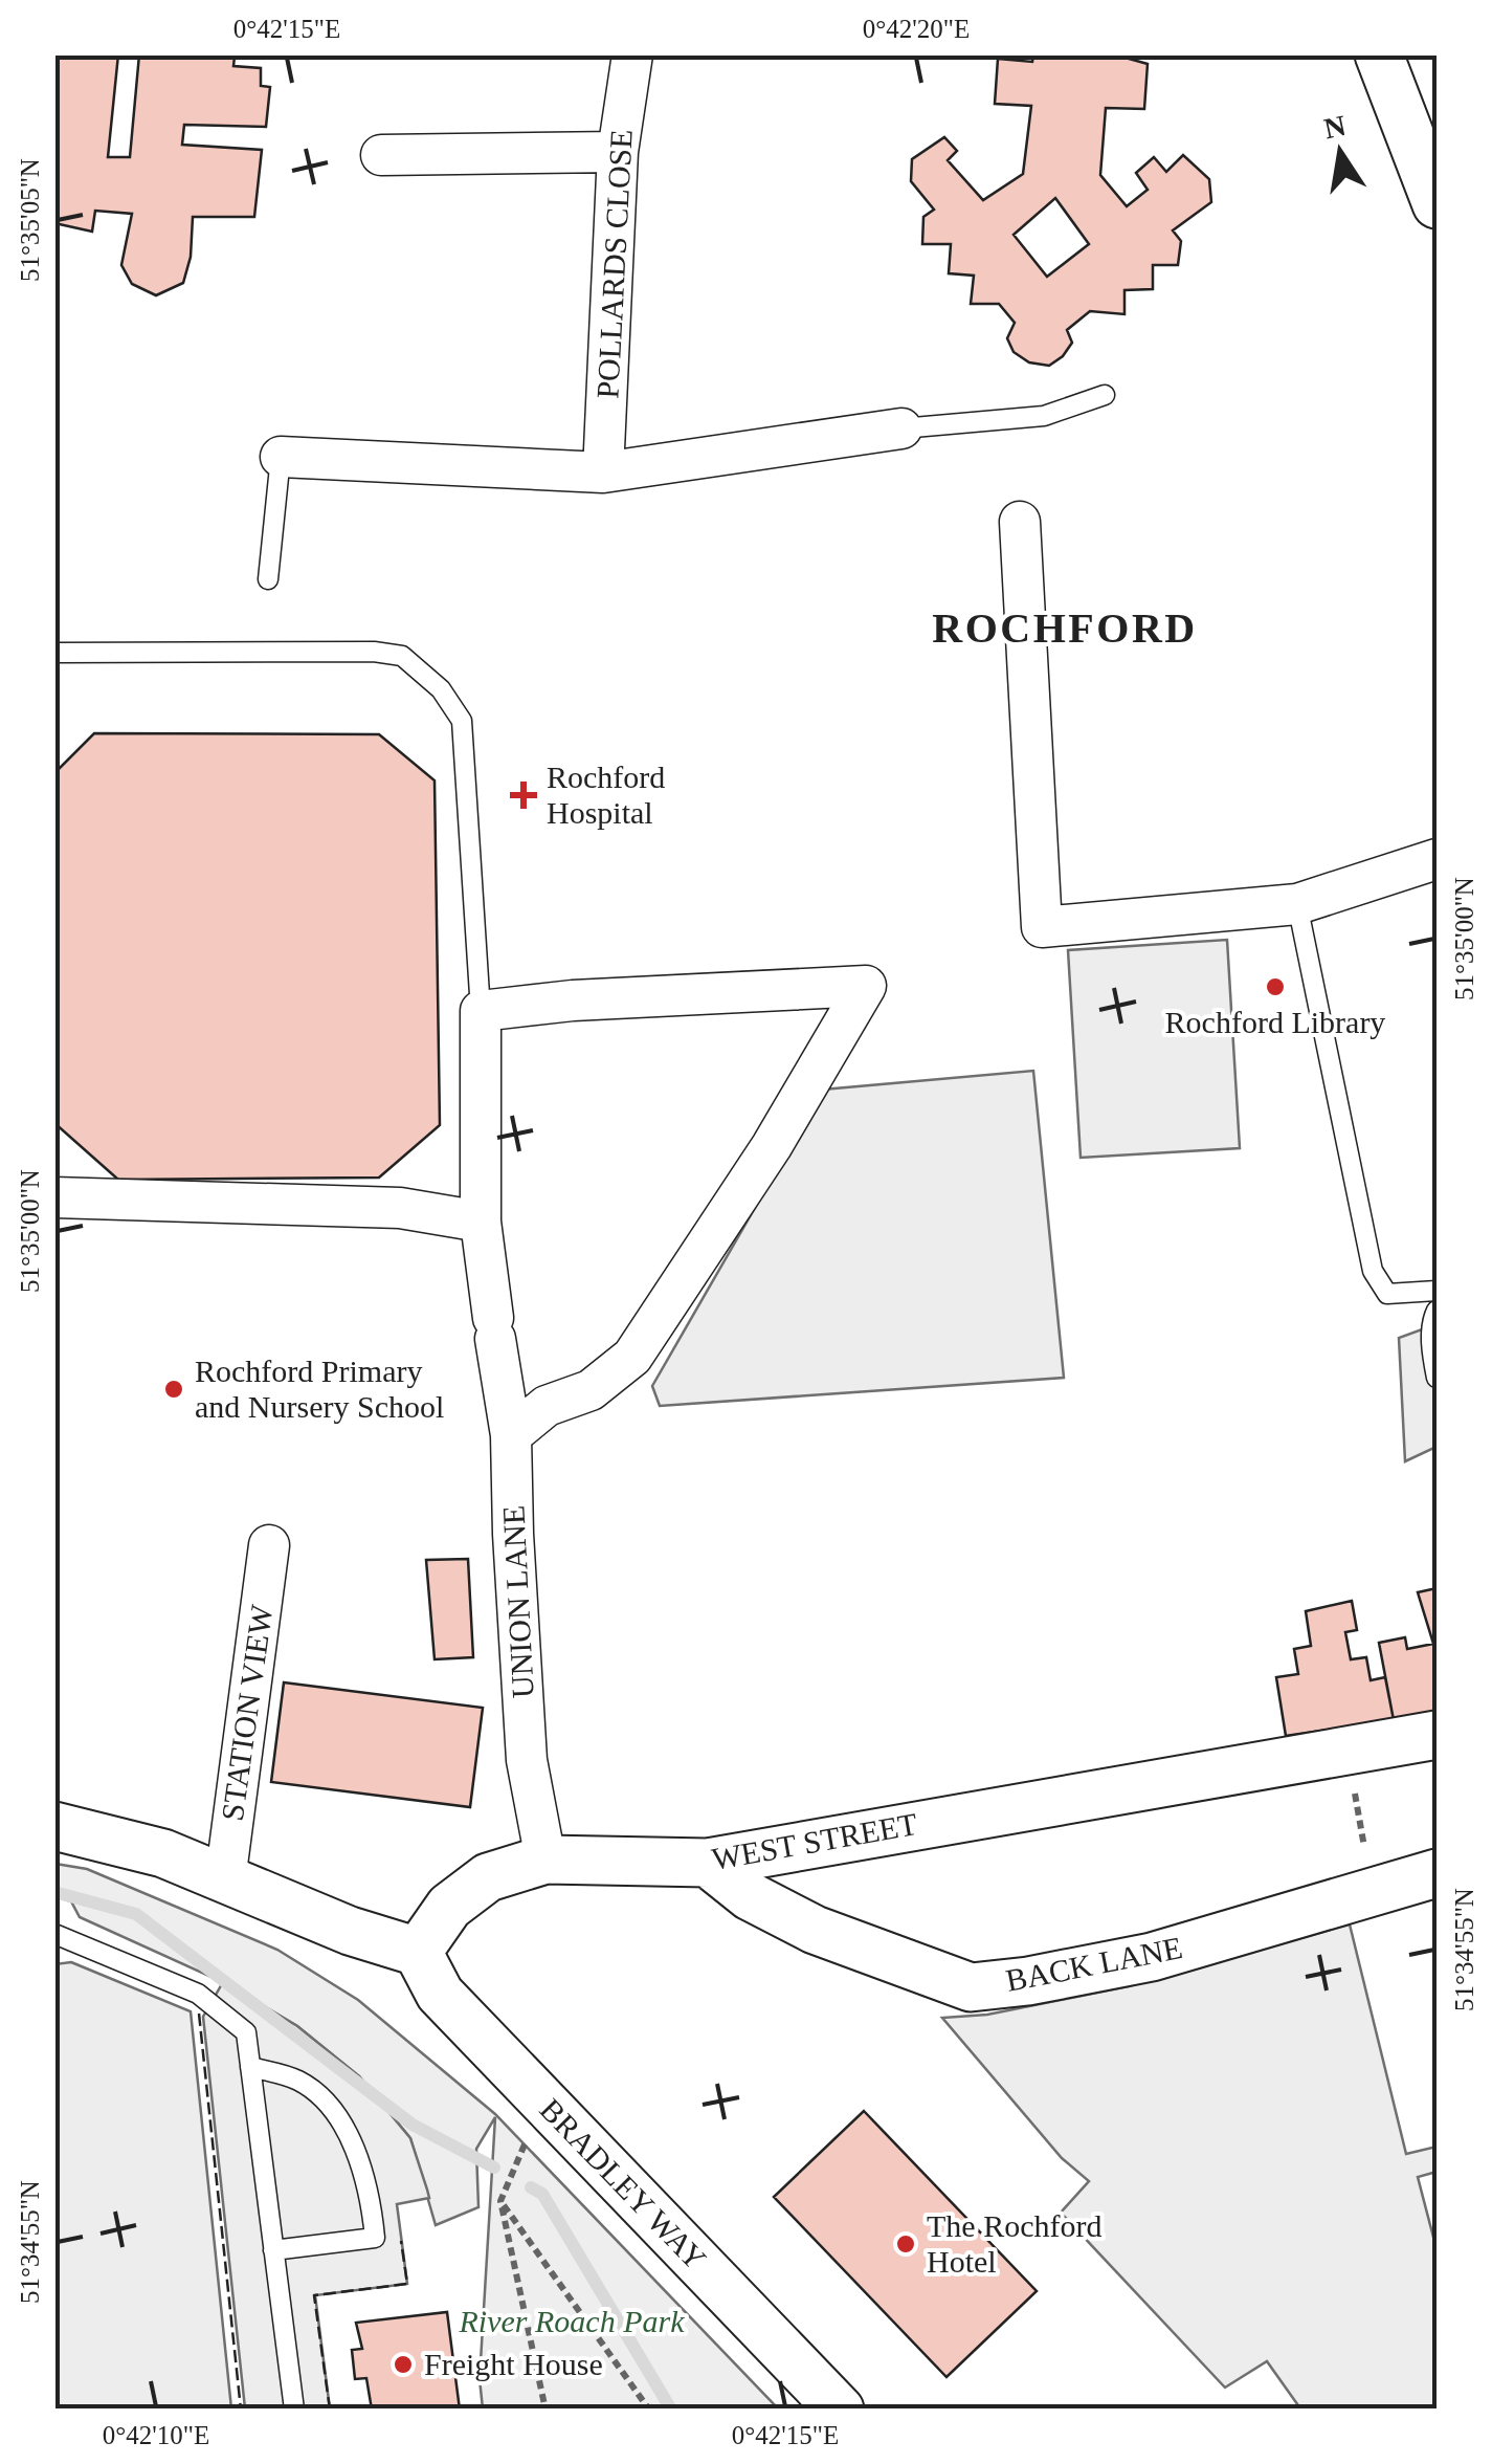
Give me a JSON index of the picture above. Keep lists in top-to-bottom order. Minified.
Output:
{"streets":{"street":["POLLARDS CLOSE","UNION LANE","STATION VIEW","WEST STREET","BACK LANE","BRADLEY WAY"]},"crossings":[["UNION LANE","WEST STREET"],["WEST STREET","BACK LANE"],["WEST STREET","BRADLEY WAY"]],"districts":["ROCHFORD"],"parks":["River Roach Park"],"places":{"health":["Rochford Hospital"],"other":["Rochford Library","Rochford Primary and Nursery School","The Rochford Hotel","Freight House"]},"north":"top","coordinates":["0°42'15\"E","0°42'20\"E","51°35'05\"N","51°35'00\"N","51°34'55\"N","0°42'10\"E"]}
